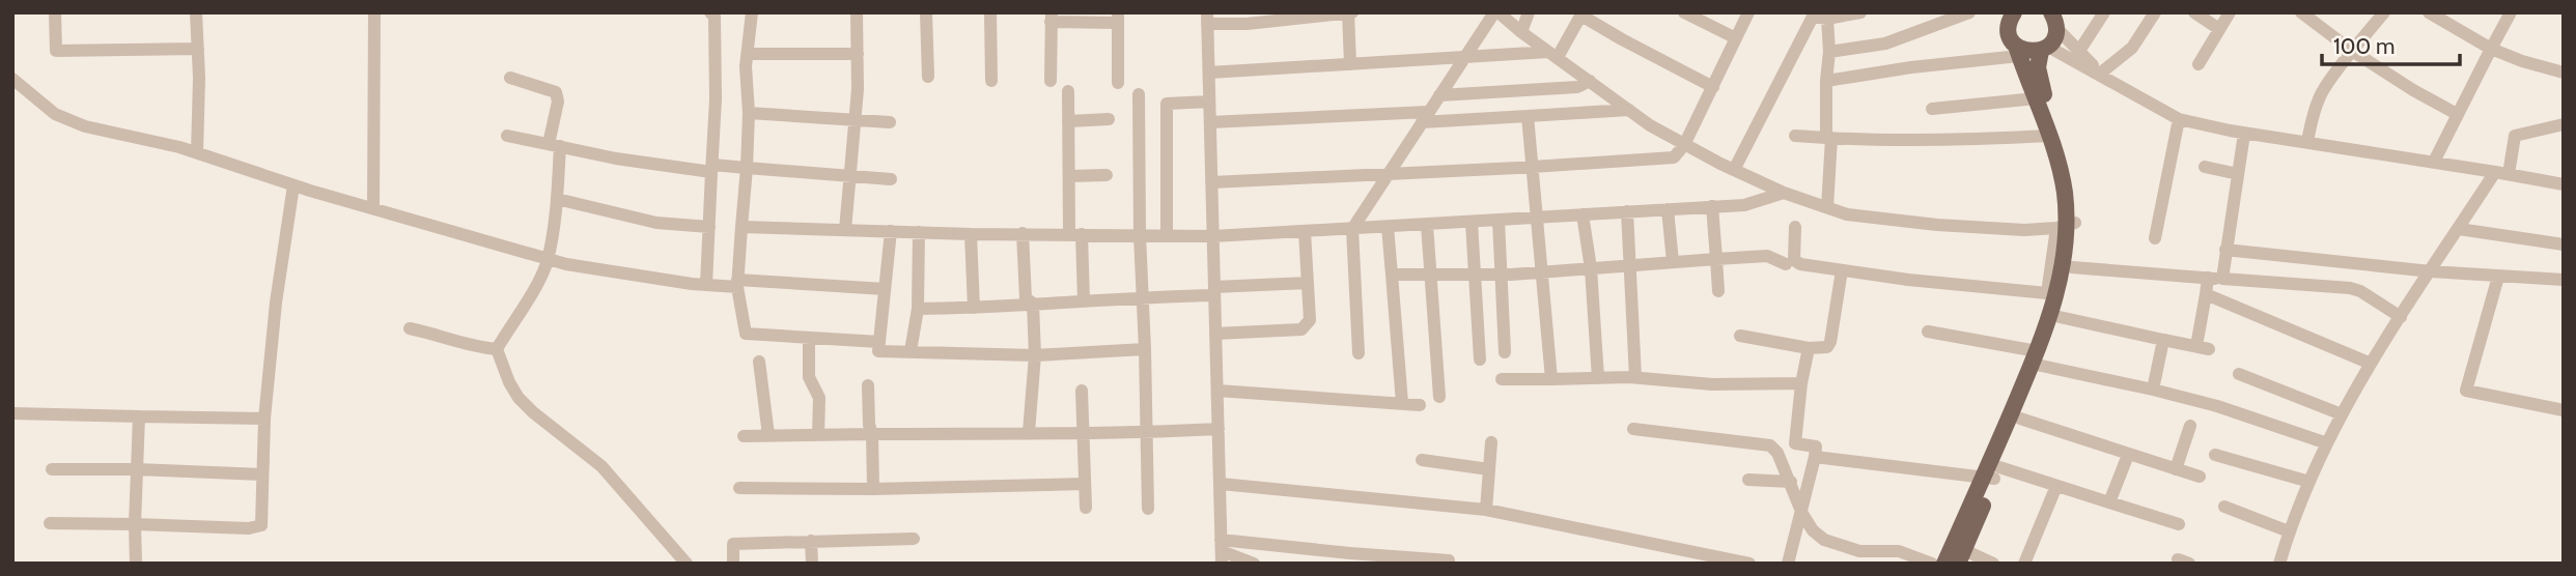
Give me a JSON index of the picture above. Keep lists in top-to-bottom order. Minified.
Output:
{"scale_bar":"100 m"}
